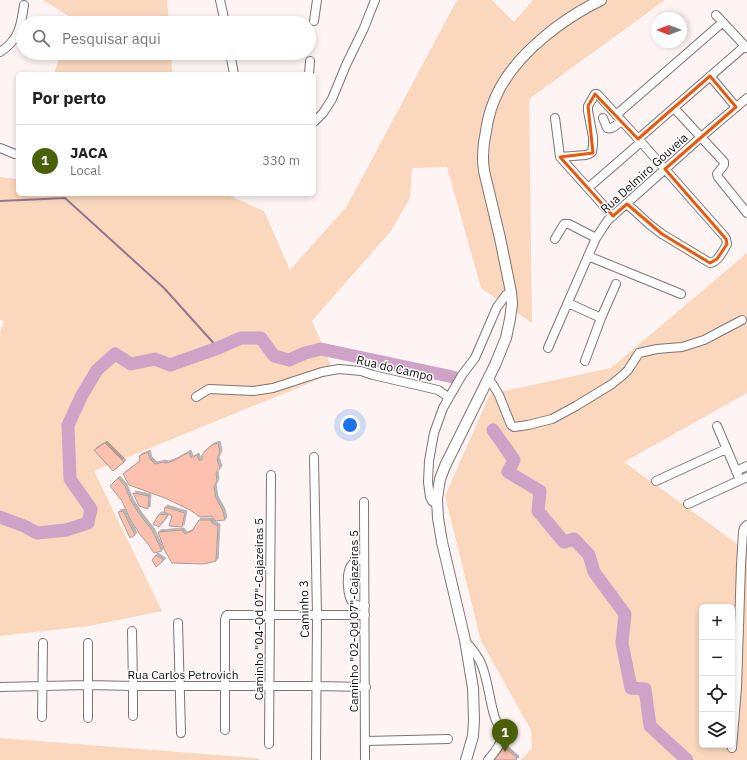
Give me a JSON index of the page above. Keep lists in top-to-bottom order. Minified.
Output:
{"streets":{"street":["Rua Delmiro Gouveia","Rua do Campo","Caminho \"04-Qd 07\"-Cajazeiras 5","Caminho 3","Caminho \"02-Qd 07\"-Cajazeiras 5","Rua Carlos Petrovich"]},"crossings":[["Caminho \"04-Qd 07\"-Cajazeiras 5","Rua Carlos Petrovich"],["Caminho 3","Rua Carlos Petrovich"],["Caminho \"02-Qd 07\"-Cajazeiras 5","Rua Carlos Petrovich"]],"north":"left","page":{"search":"Pesquisar aqui","heading":"Por perto","list":[{"mark":"1","name":"JACA","note":"Local","value":"330 m"}],"map_buttons":["+","−"],"pins":"1"}}
